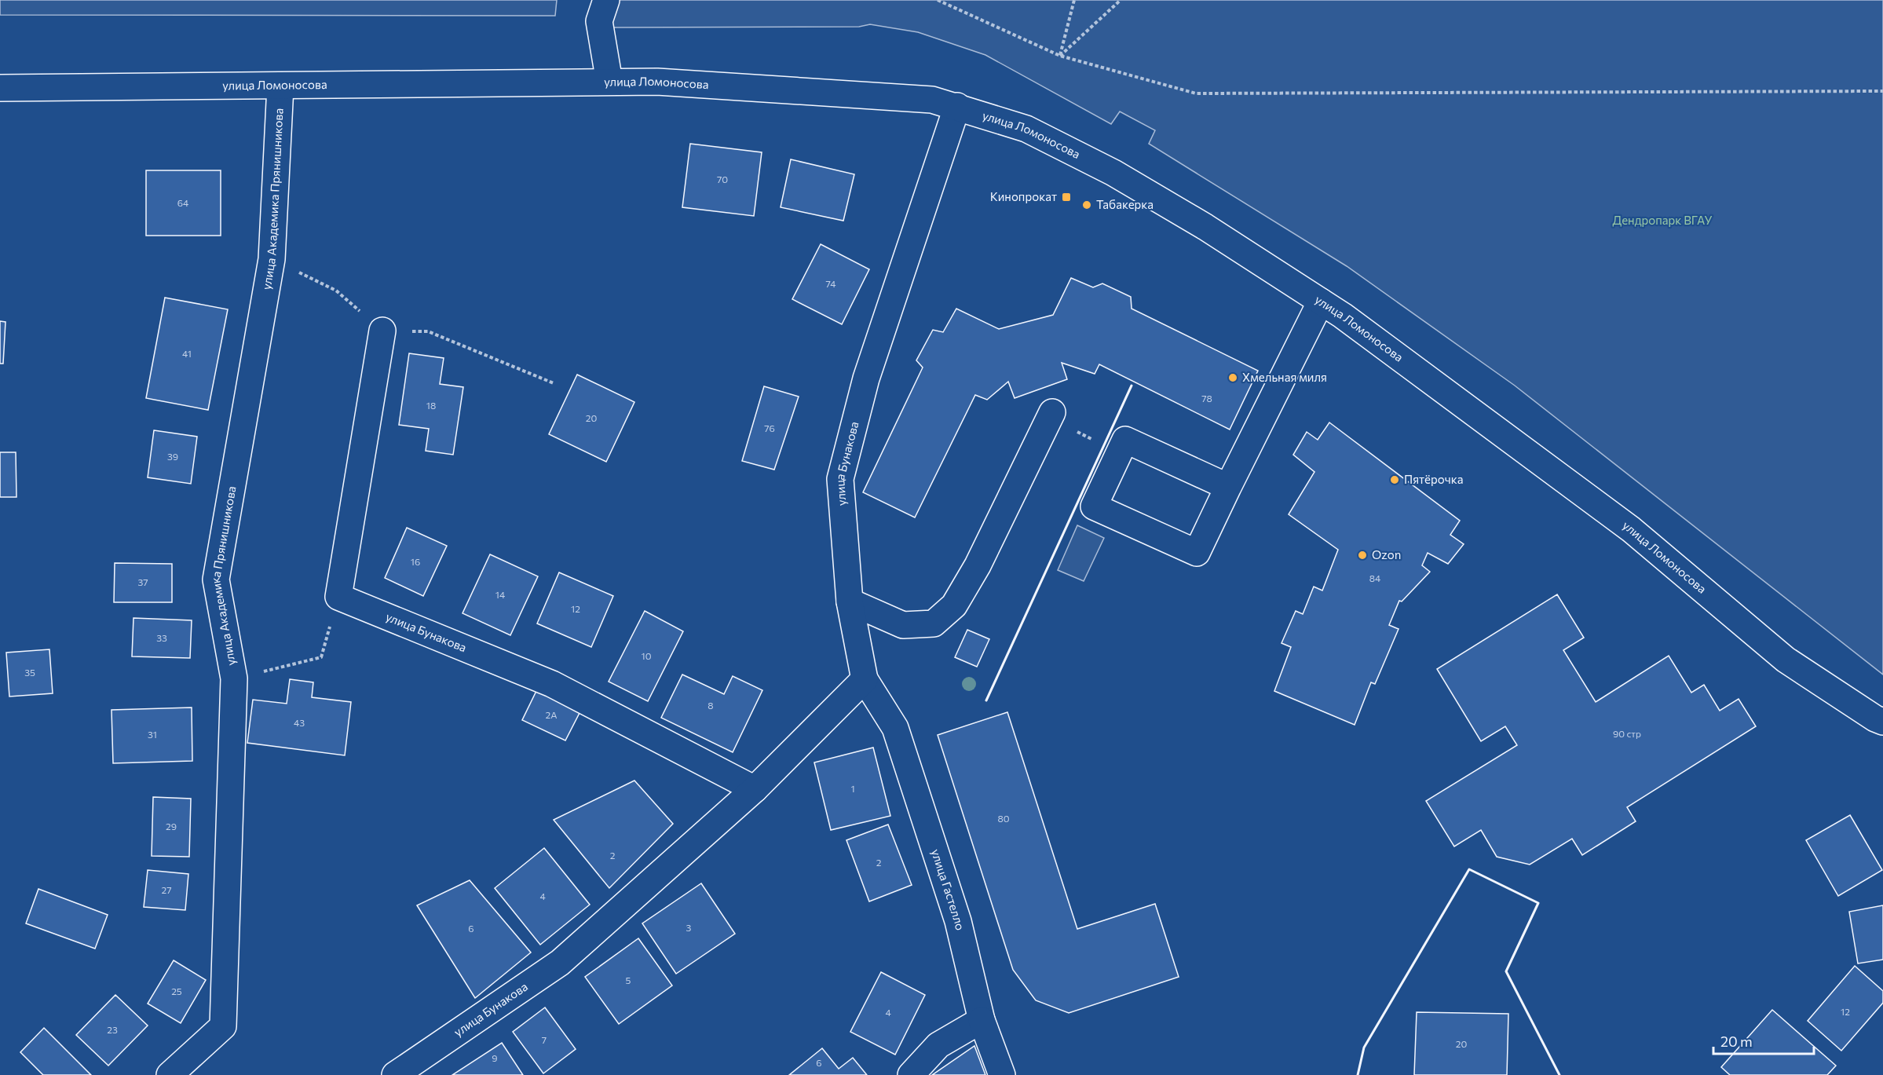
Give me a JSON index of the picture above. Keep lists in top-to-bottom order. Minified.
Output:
{"streets":{"street":["улица Ломоносова","улица Академика Прянишникова","улица Бунакова","улица Гастелло"]},"crossings":[["улица Ломоносова","улица Академика Прянишникова"],["улица Ломоносова","улица Бунакова"],["улица Бунакова","улица Гастелло"]],"parks":["Дендропарк ВГАУ"],"places":{"transit":["Кинопрокат"],"other":["Табакерка","Хмельная миля","Пятёрочка","Ozon"]},"house_numbers":["70","64","74","41","78","18","20","76","39","16","84","37","14","12","33","10","35","8","2А","43","90 стр","31","1","80","29","2","2","27","4","3","6","5","25","12","4","23","7","20","9","6"],"scale_bar":"20 m"}
